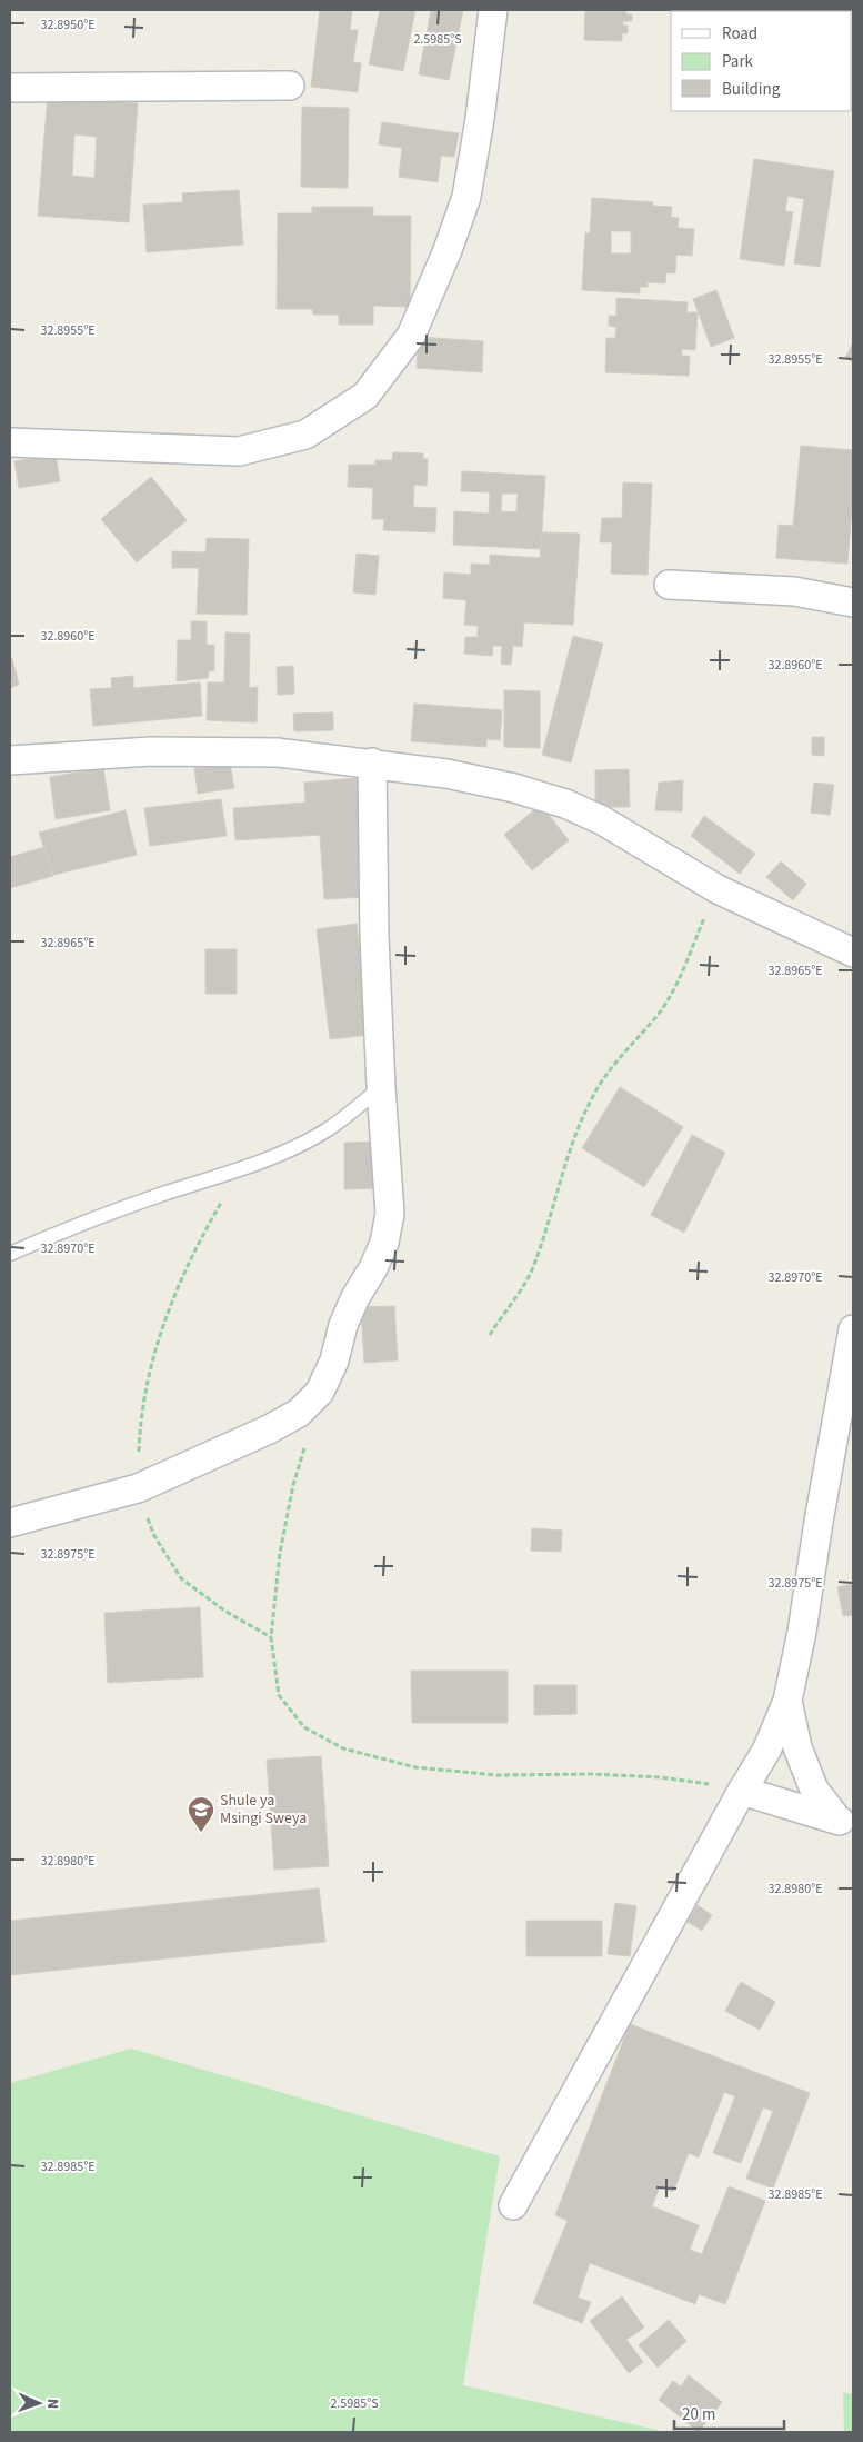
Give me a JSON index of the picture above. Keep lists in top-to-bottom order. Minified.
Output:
{"places":{"school or university":["Shule ya Msingi Sweya"]},"legend":["Road","Park","Building"],"scale_bar":"20 m","north":"right","coordinates":["32.8950°E","2.5985°S","32.8955°E","32.8960°E","32.8965°E","32.8970°E","32.8975°E","32.8980°E","32.8985°E"]}
